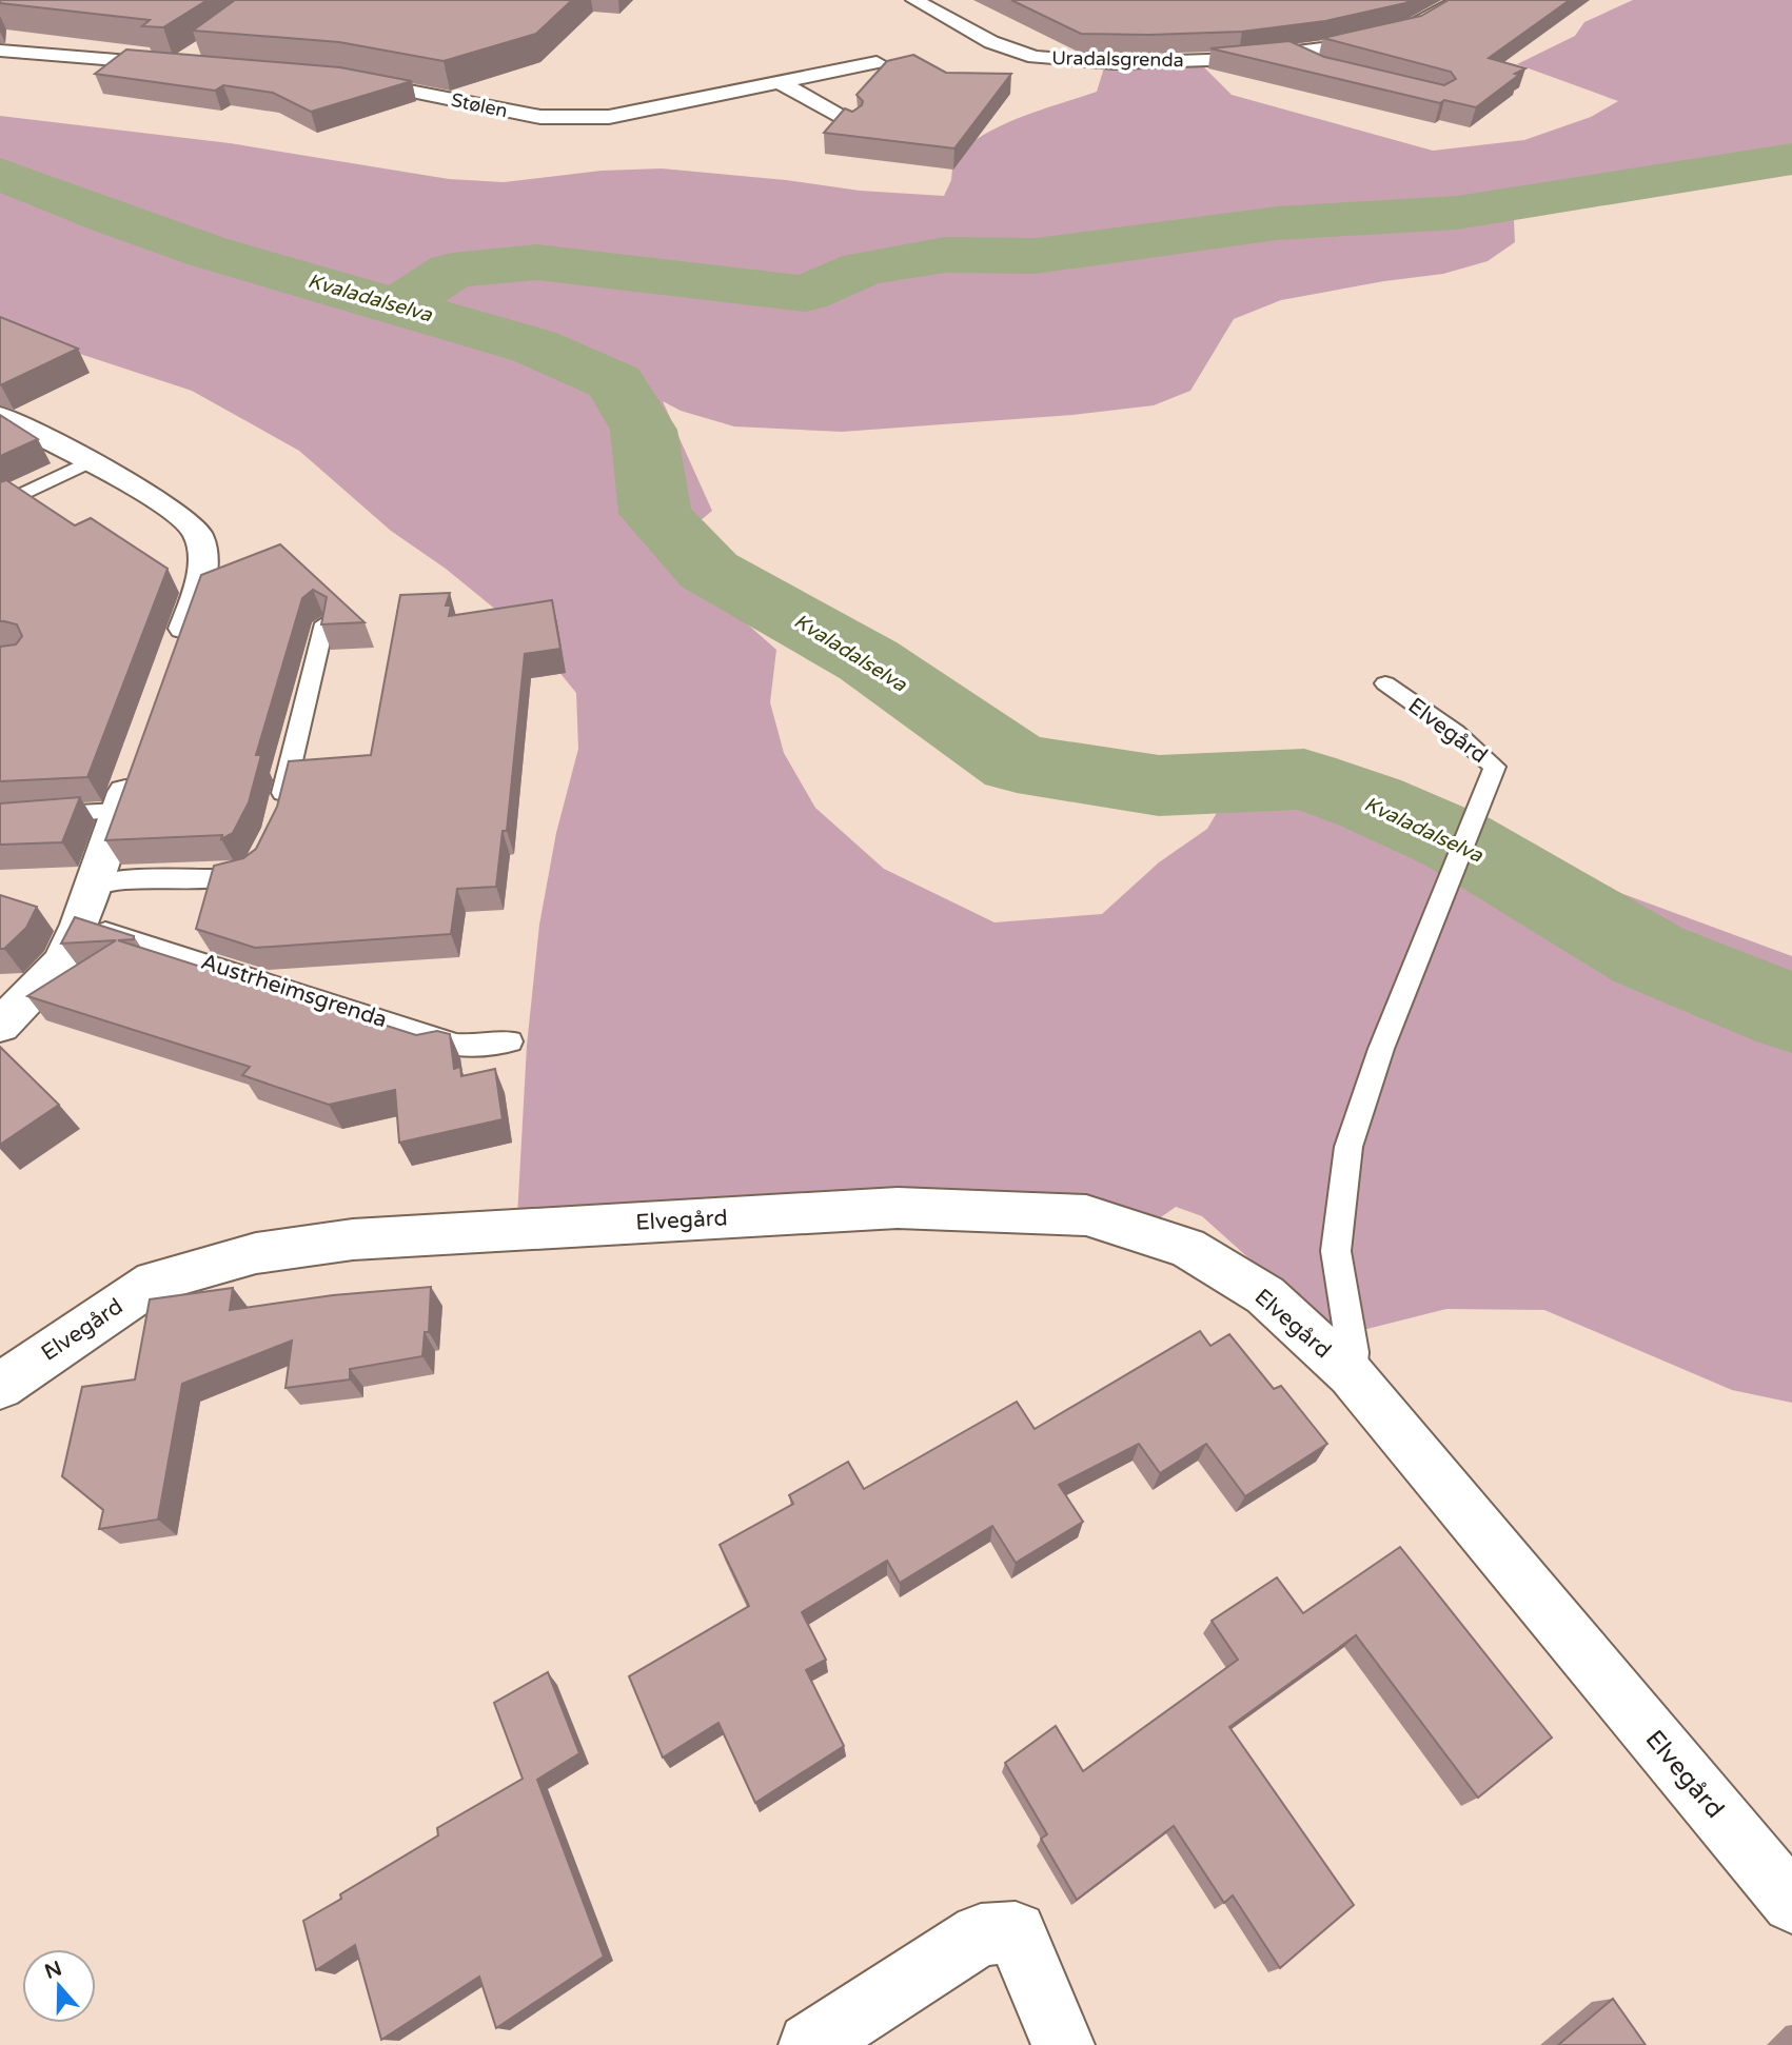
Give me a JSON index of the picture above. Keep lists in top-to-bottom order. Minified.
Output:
{"streets":{"street":["Uradalsgrenda","Stølen","Elvegård"],"lane":["Austrheimsgrenda"]},"water":["Kvaladalselva"],"north":"top"}
